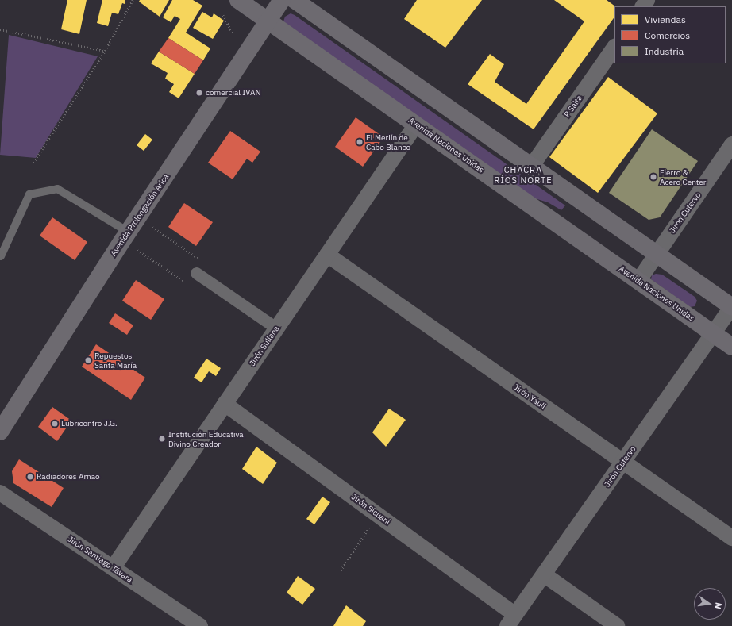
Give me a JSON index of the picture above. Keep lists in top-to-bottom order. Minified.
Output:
{"streets":{"main road":["Avenida Naciones Unidas","Avenida Prolongación Arica"],"street":["P Salta","Jirón Cutervo","Jirón Sullana","Jirón Yauli","Jirón Sicuani","Jirón Santiago Távara"]},"crossings":[["Avenida Naciones Unidas","Jirón Cutervo"],["Avenida Naciones Unidas","Avenida Prolongación Arica"],["Avenida Naciones Unidas","Jirón Sullana"],["Jirón Cutervo","Jirón Yauli"],["Jirón Cutervo","Jirón Sicuani"],["Jirón Sullana","Jirón Yauli"],["Jirón Sullana","Jirón Sicuani"],["Jirón Sullana","Jirón Santiago Távara"]],"districts":["CHACRA RÍOS NORTE"],"places":["comercial IVAN","El Merlín de Cabo Blanco","Fierro & Acero Center","Repuestos Santa María","Lubricentro J.G.","Institución Educativa Divino Creador","Radiadores Arnao"],"legend":["Viviendas","Comercios","Industria"],"north":"right"}
